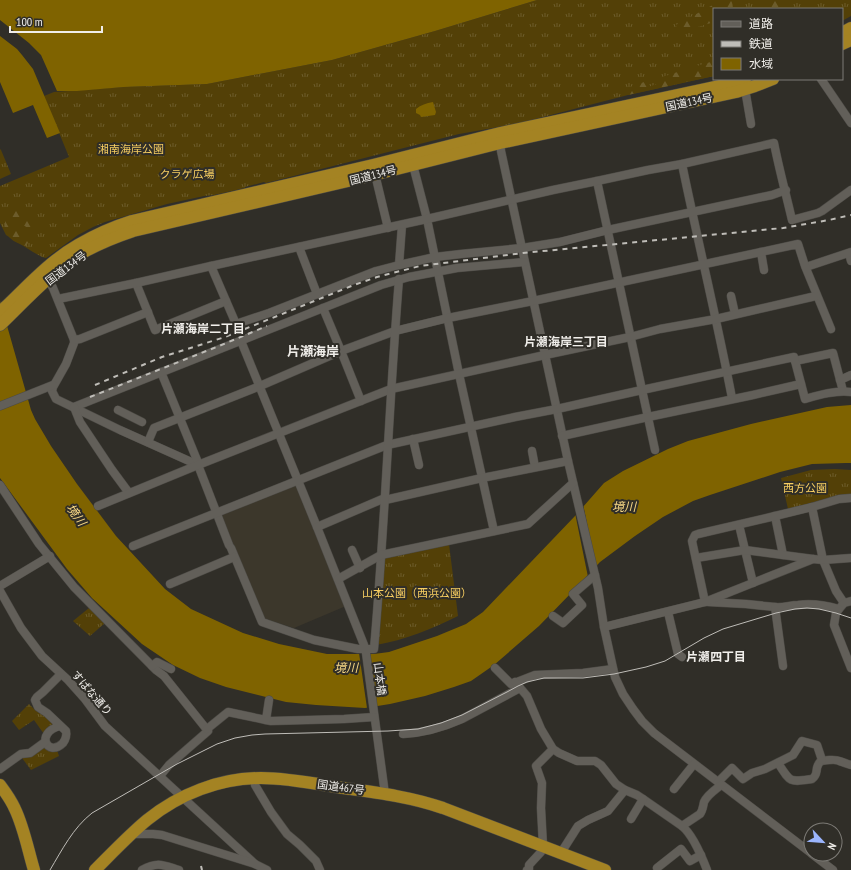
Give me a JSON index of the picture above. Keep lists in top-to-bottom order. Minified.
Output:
{"streets":{"highway":["国道134号","国道467号"],"street":["山本橋","すばな通り"]},"crossings":[["山本橋","国道467号"],["すばな通り","国道467号"]],"districts":["片瀬海岸二丁目","片瀬海岸三丁目","片瀬海岸","片瀬四丁目"],"water":["境川"],"parks":["湘南海岸公園","クラゲ広場","西方公園","山本公園（西浜公園）"],"legend":["道路","鉄道","水域"],"scale_bar":"100 m","north":"bottom right"}
